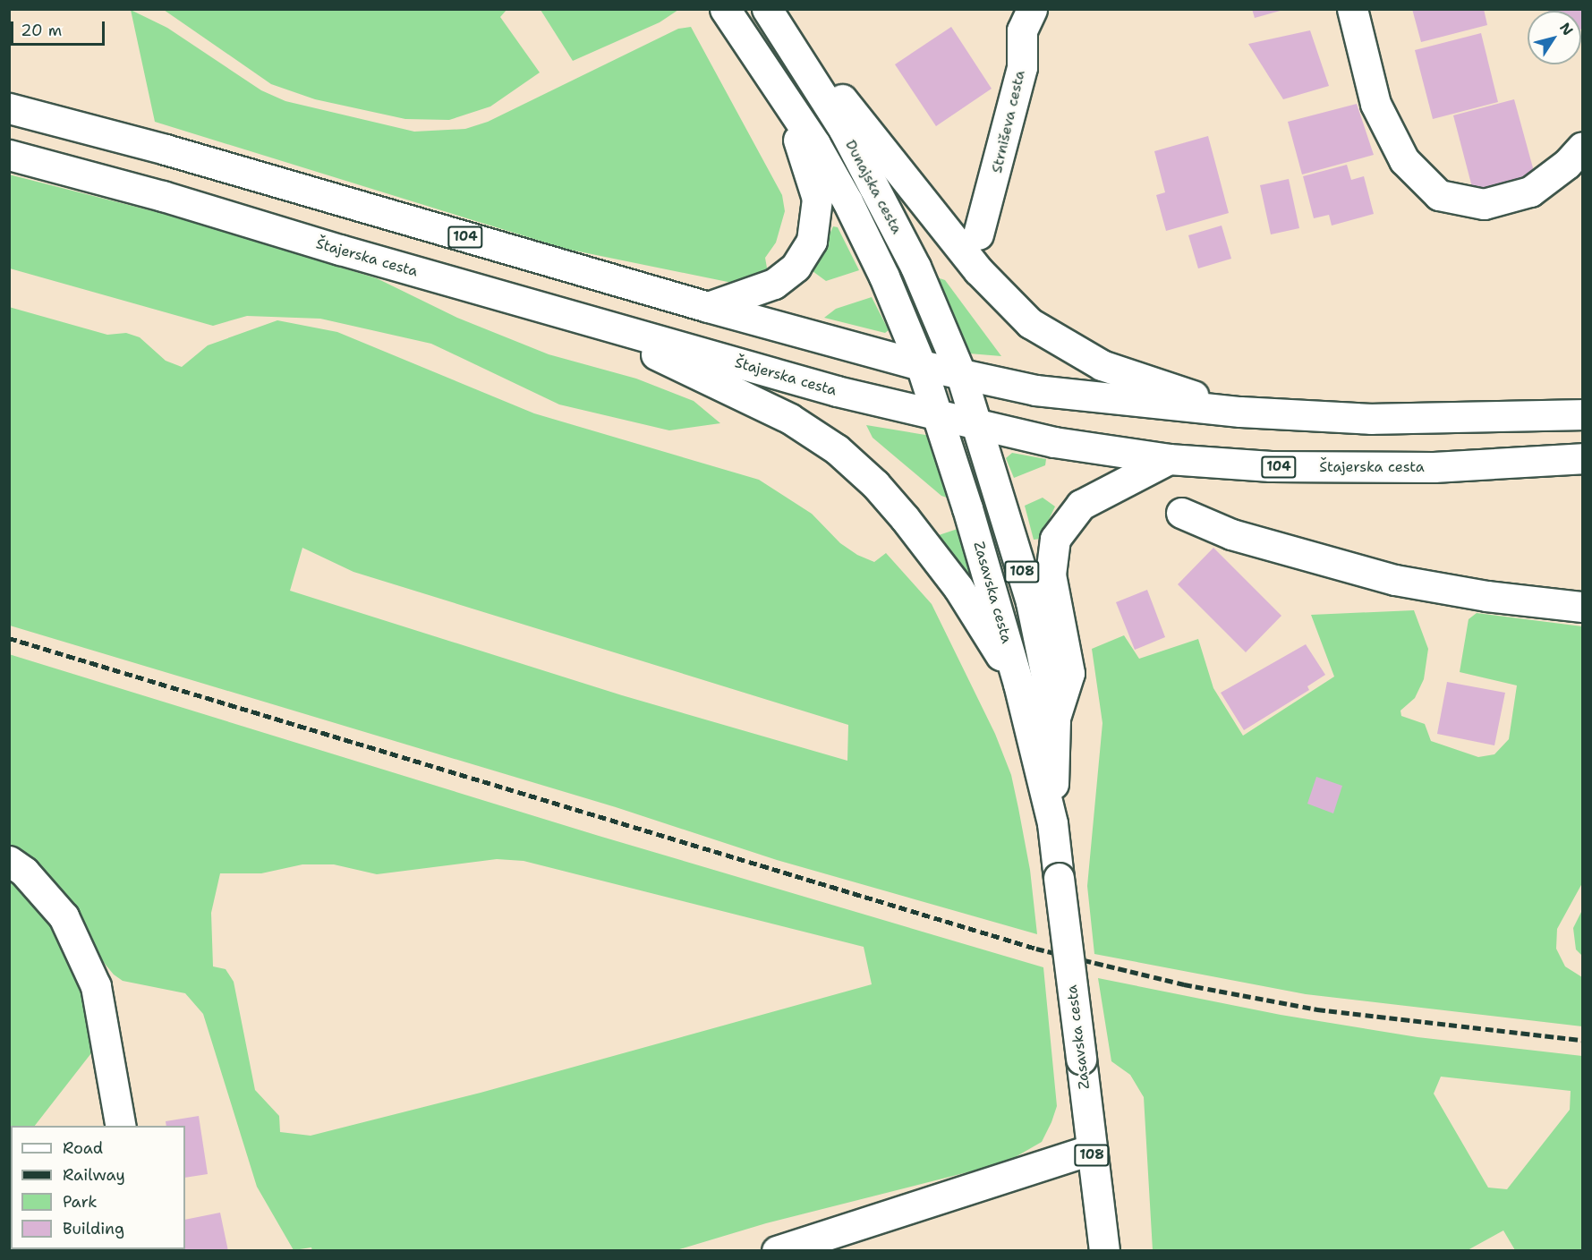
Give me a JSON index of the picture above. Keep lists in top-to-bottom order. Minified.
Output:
{"streets":{"main road":["Strniševa cesta","Dunajska cesta","104","Štajerska cesta","108","Zasavska cesta"]},"crossings":[["Dunajska cesta","104"],["Dunajska cesta","Zasavska cesta"],["104","Zasavska cesta"],["Štajerska cesta","Zasavska cesta"]],"legend":["Road","Railway","Park","Building"],"scale_bar":"20 m","north":"top right"}
